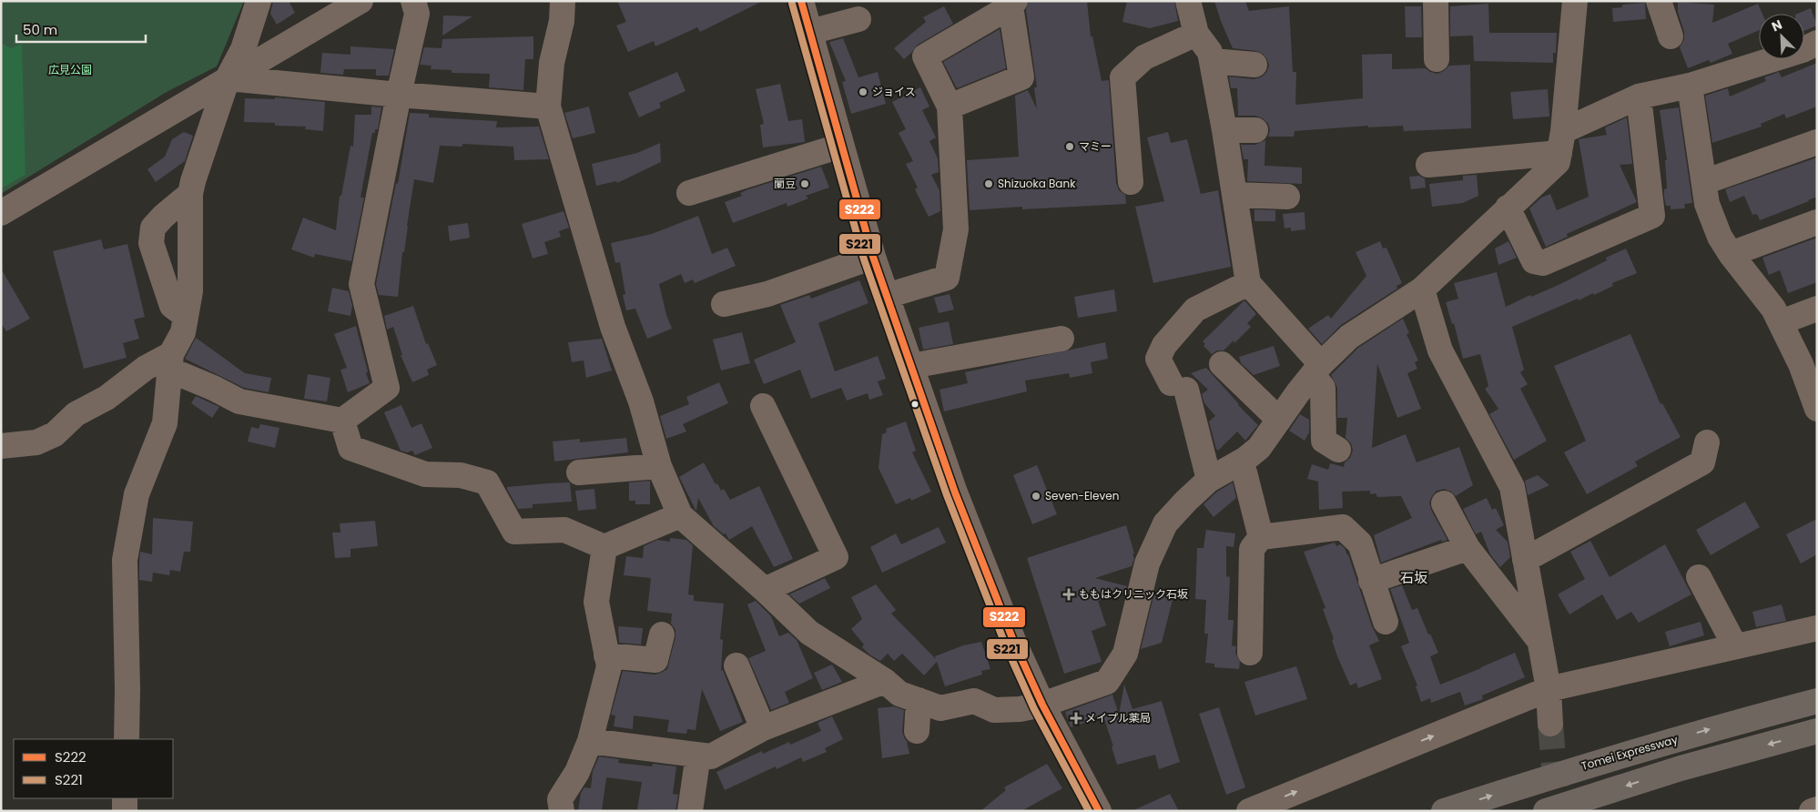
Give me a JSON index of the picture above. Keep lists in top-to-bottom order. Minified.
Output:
{"streets":{"highway":["Tomei Expressway"]},"districts":["石坂"],"parks":["広見公園"],"places":{"other":["ジョイス","マミー","蘭豆","Shizuoka Bank","Seven-Eleven"],"health":["ももはクリニック石坂","メイプル薬局"]},"lines":["transit line S222","transit line S221"],"legend":["S222","S221"],"scale_bar":"50 m","north":"top left"}
